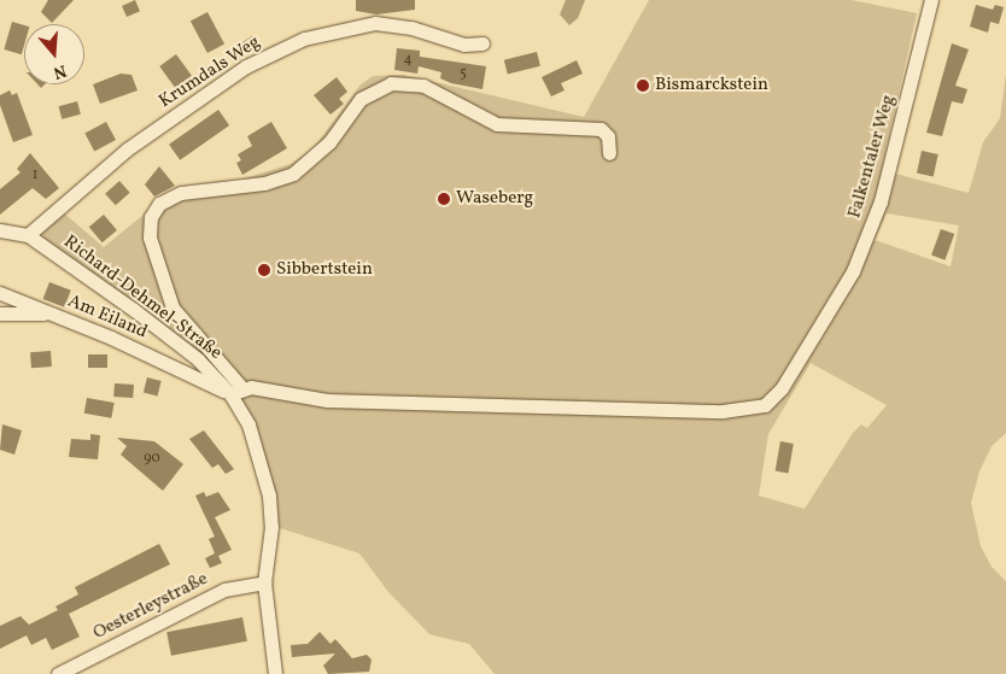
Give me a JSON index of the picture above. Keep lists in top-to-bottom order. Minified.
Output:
{"streets":{"street":["Krumdals Weg","Falkentaler Weg","Richard-Dehmel-Straße","Am Eiland","Oesterleystraße"]},"crossings":[["Krumdals Weg","Richard-Dehmel-Straße"],["Falkentaler Weg","Richard-Dehmel-Straße"],["Falkentaler Weg","Am Eiland"],["Richard-Dehmel-Straße","Am Eiland"],["Richard-Dehmel-Straße","Oesterleystraße"]],"places":["Bismarckstein","Waseberg","Sibbertstein"],"house_numbers":["4","5","1","90"],"north":"bottom"}
